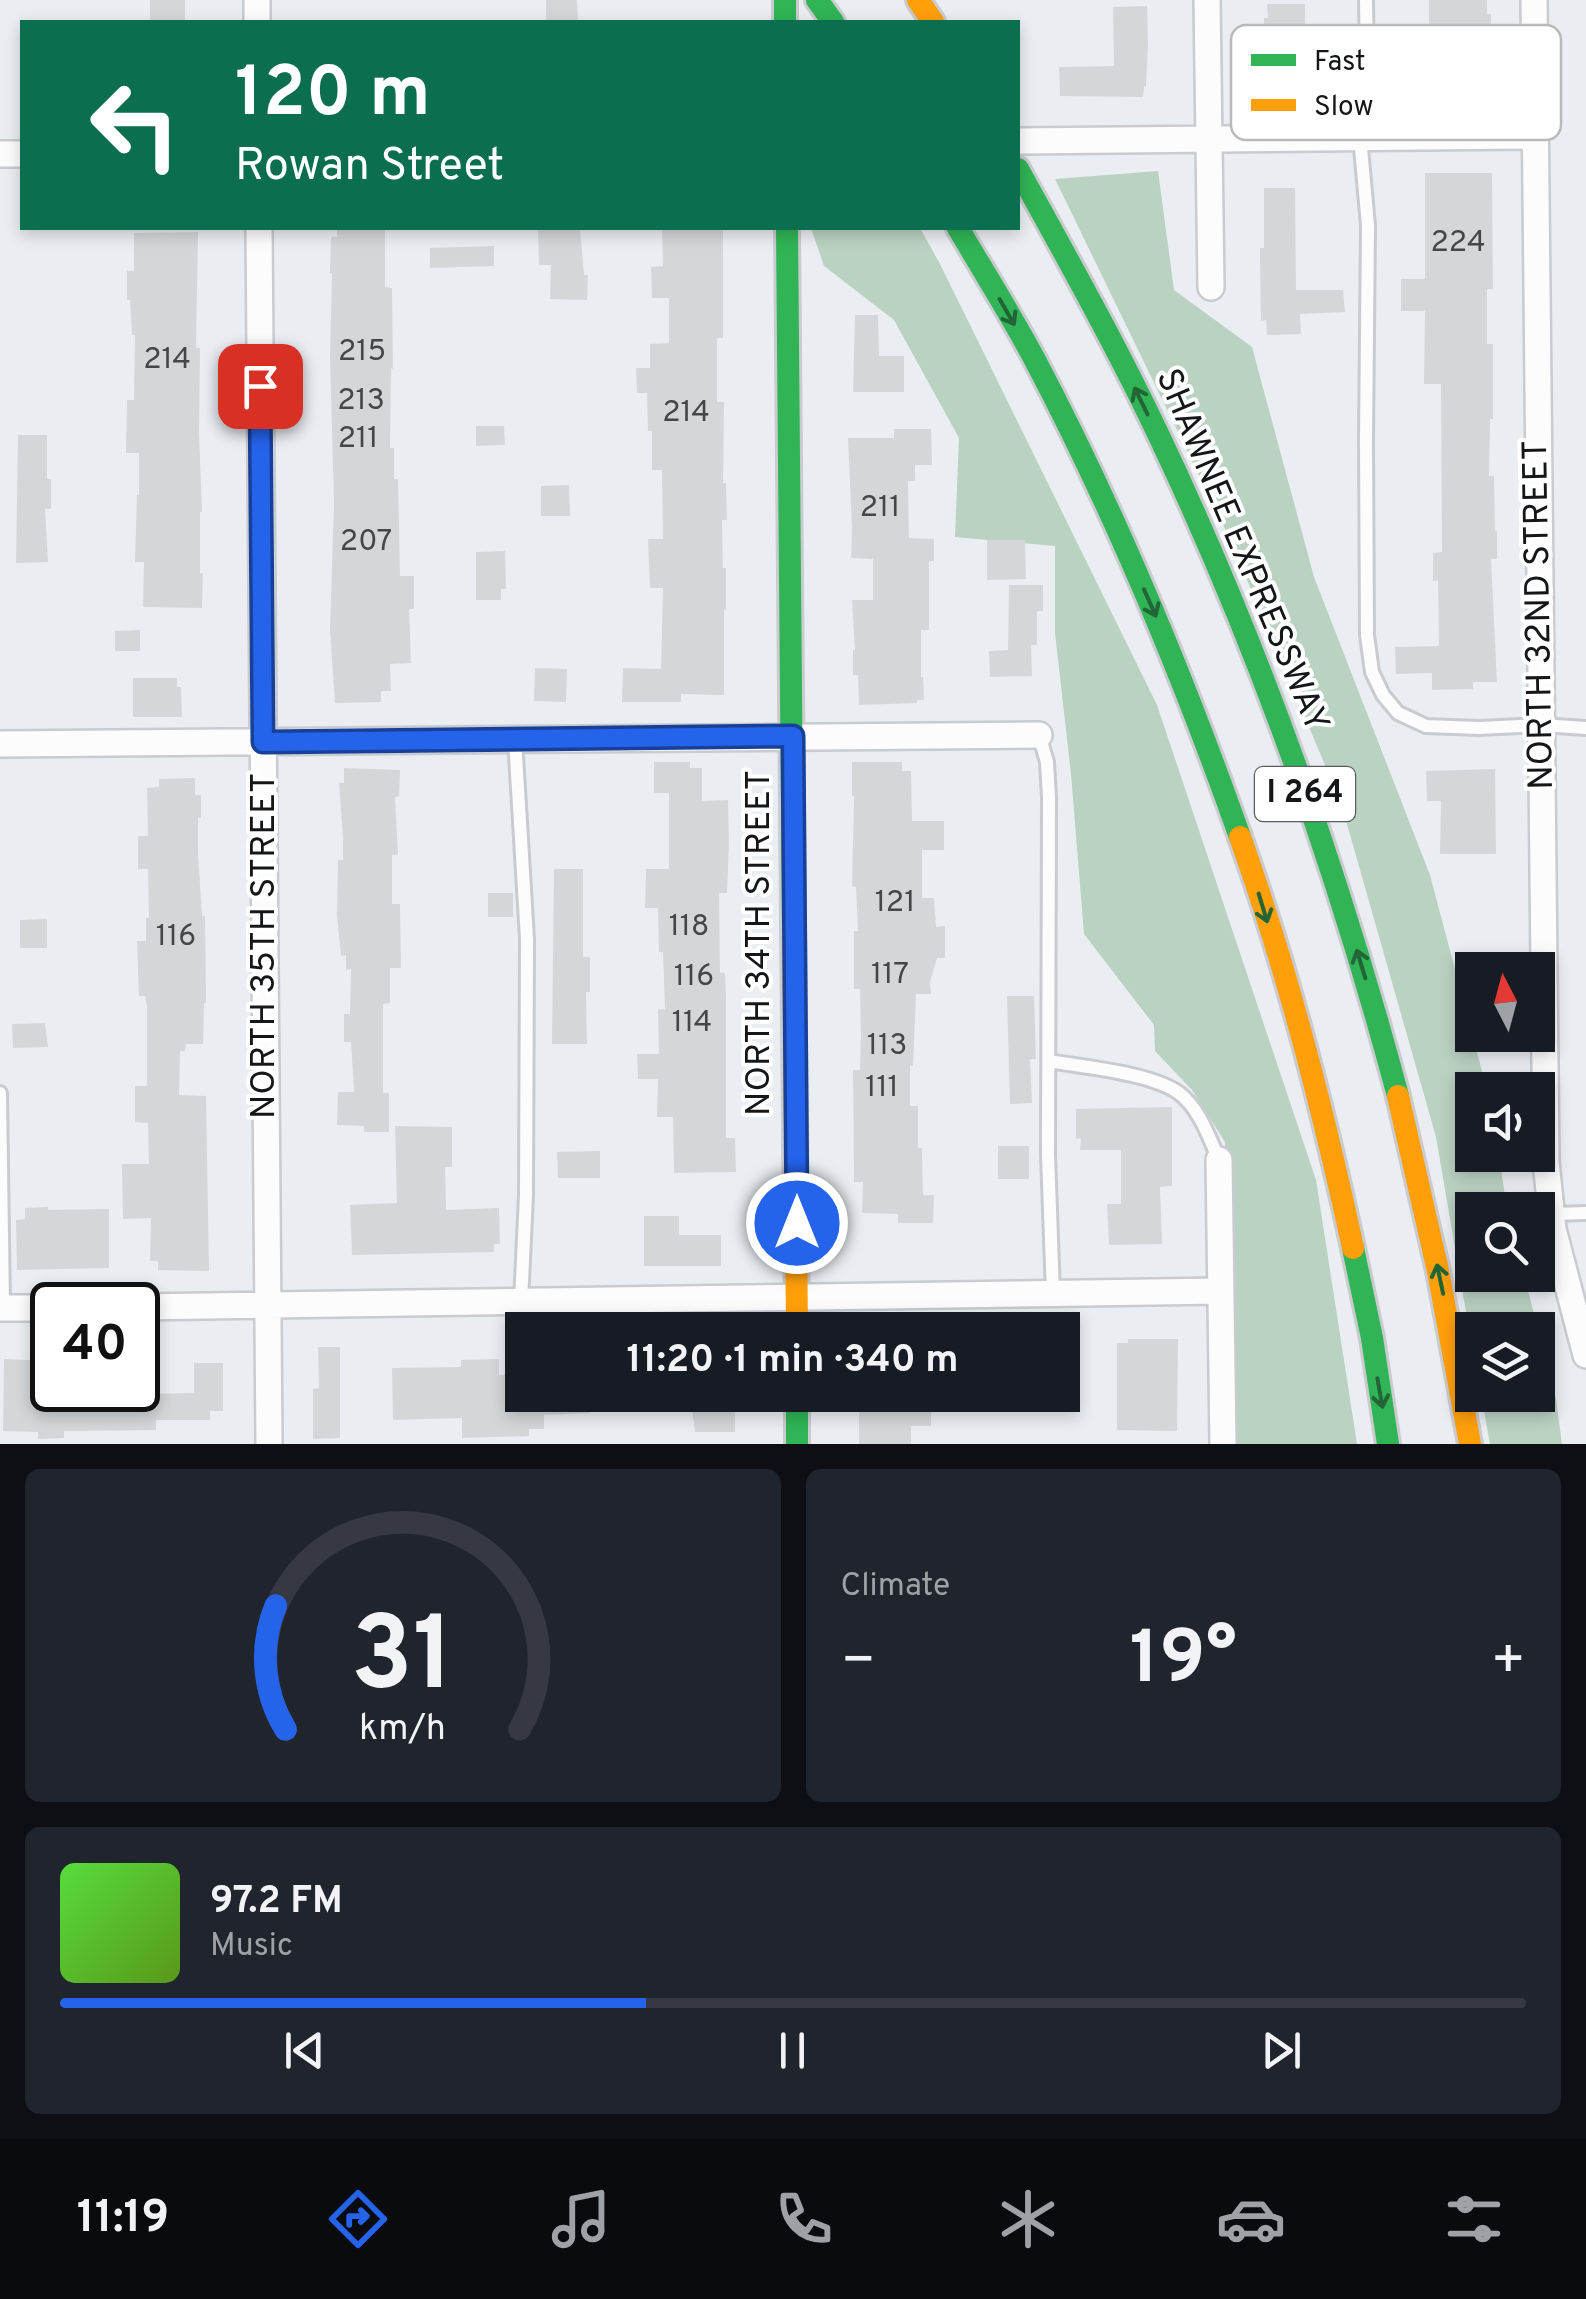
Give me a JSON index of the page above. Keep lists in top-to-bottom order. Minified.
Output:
{"streets":{"main road":["SHAWNEE EXPRESSWAY","I 264","NORTH 34TH STREET"],"street":["NORTH 32ND STREET","NORTH 35TH STREET"]},"house_numbers":["224","215","214","213","214","211","211","207","121","118","116","117","116","114","113","111"],"legend":["Fast","Slow"],"north":"top","page":{"turn":["120 m","Rowan Street"],"limit":"40","trip":"11:20 · 1 min · 340 m","tile":"Climate","heat":["−","19°","+"],"song":["97.2 FM","Music"],"tabs":"11:19","gauge":["31","km/h"]}}
